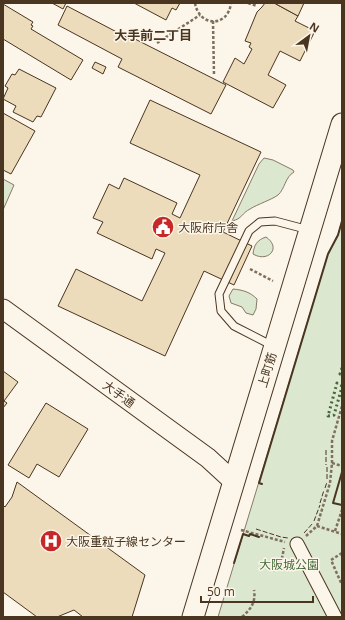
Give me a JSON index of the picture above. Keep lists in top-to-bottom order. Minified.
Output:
{"streets":{"main road":["上町筋"],"street":["大手通"]},"crossings":[["上町筋","大手通"]],"districts":["大手前二丁目"],"parks":["大阪城公園"],"places":{"public building":["大阪府庁舎"],"hospital":["大阪重粒子線センター"]},"scale_bar":"50 m","north":"top right"}
